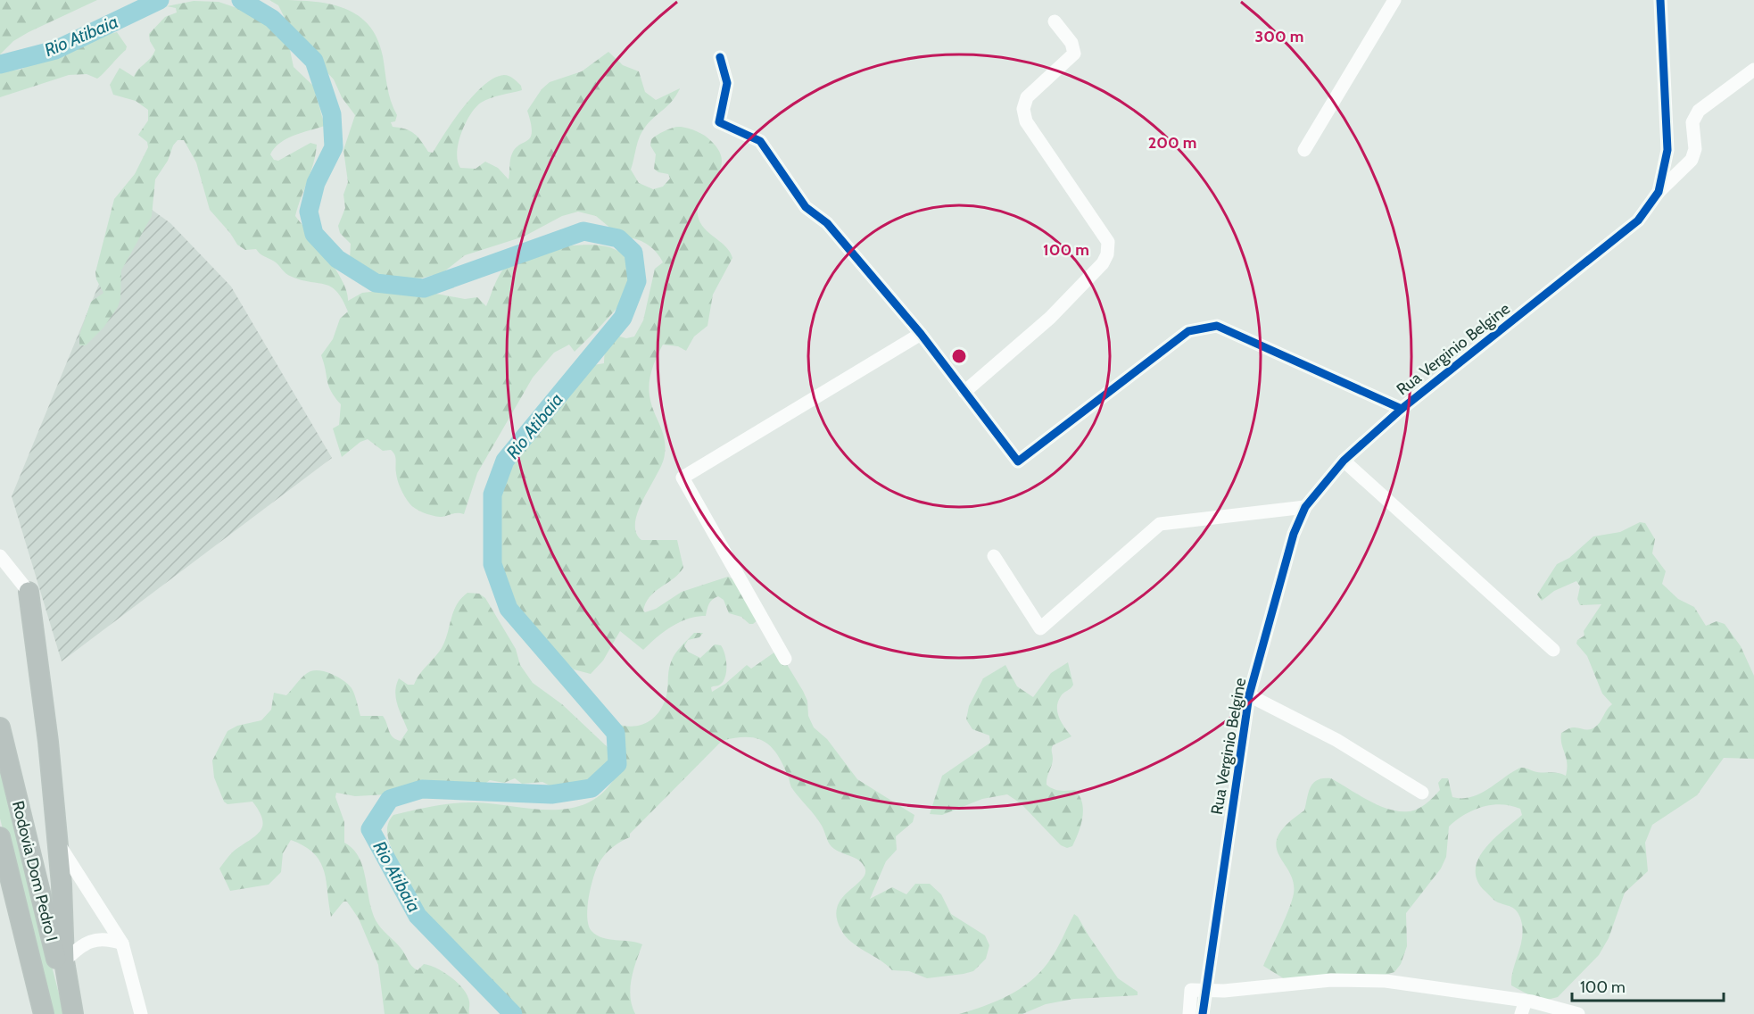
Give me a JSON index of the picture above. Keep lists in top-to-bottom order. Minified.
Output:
{"streets":{"highway":["Rodovia Dom Pedro I"],"street":["Rua Verginio Belgine"]},"water":["Rio Atibaia"],"scale_bar":"100 m","rings":["300 m","200 m","100 m"]}
